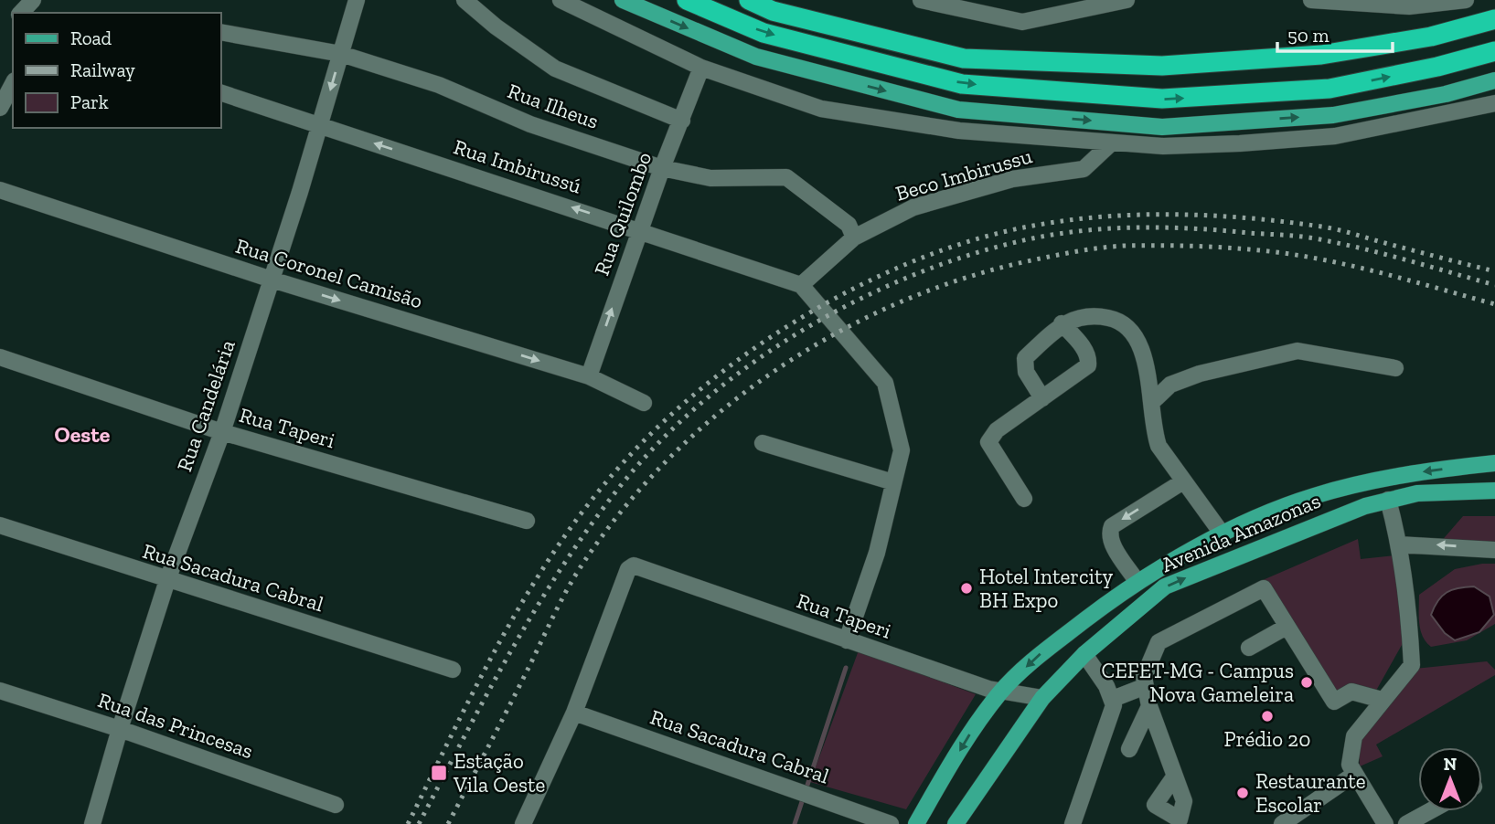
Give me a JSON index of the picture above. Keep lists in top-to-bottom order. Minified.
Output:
{"streets":{"main road":["Avenida Amazonas"],"street":["Rua Ilheus","Rua Imbirussú","Beco Imbirussu","Rua Quilombo","Rua Coronel Camisão","Rua Candelária","Rua Taperi","Rua Sacadura Cabral","Rua das Princesas"]},"crossings":[["Rua Ilheus","Beco Imbirussu"],["Rua Ilheus","Rua Quilombo"],["Rua Ilheus","Rua Candelária"],["Rua Imbirussú","Beco Imbirussu"],["Rua Imbirussú","Rua Quilombo"],["Rua Imbirussú","Rua Candelária"],["Rua Quilombo","Rua Coronel Camisão"],["Rua Coronel Camisão","Rua Candelária"],["Rua Candelária","Rua Taperi"],["Rua Candelária","Rua Sacadura Cabral"],["Rua Candelária","Rua das Princesas"],["Rua Taperi","Avenida Amazonas"],["Rua Taperi","Rua Sacadura Cabral"]],"one_way":["Rua Quilombo","Rua Coronel Camisão"],"districts":["Oeste"],"places":{"other":["Hotel Intercity BH Expo","CEFET-MG - Campus Nova Gameleira","Prédio 20","Restaurante Escolar"],"transit":["Estação Vila Oeste"]},"legend":["Road","Railway","Park"],"scale_bar":"50 m","north":"top"}
